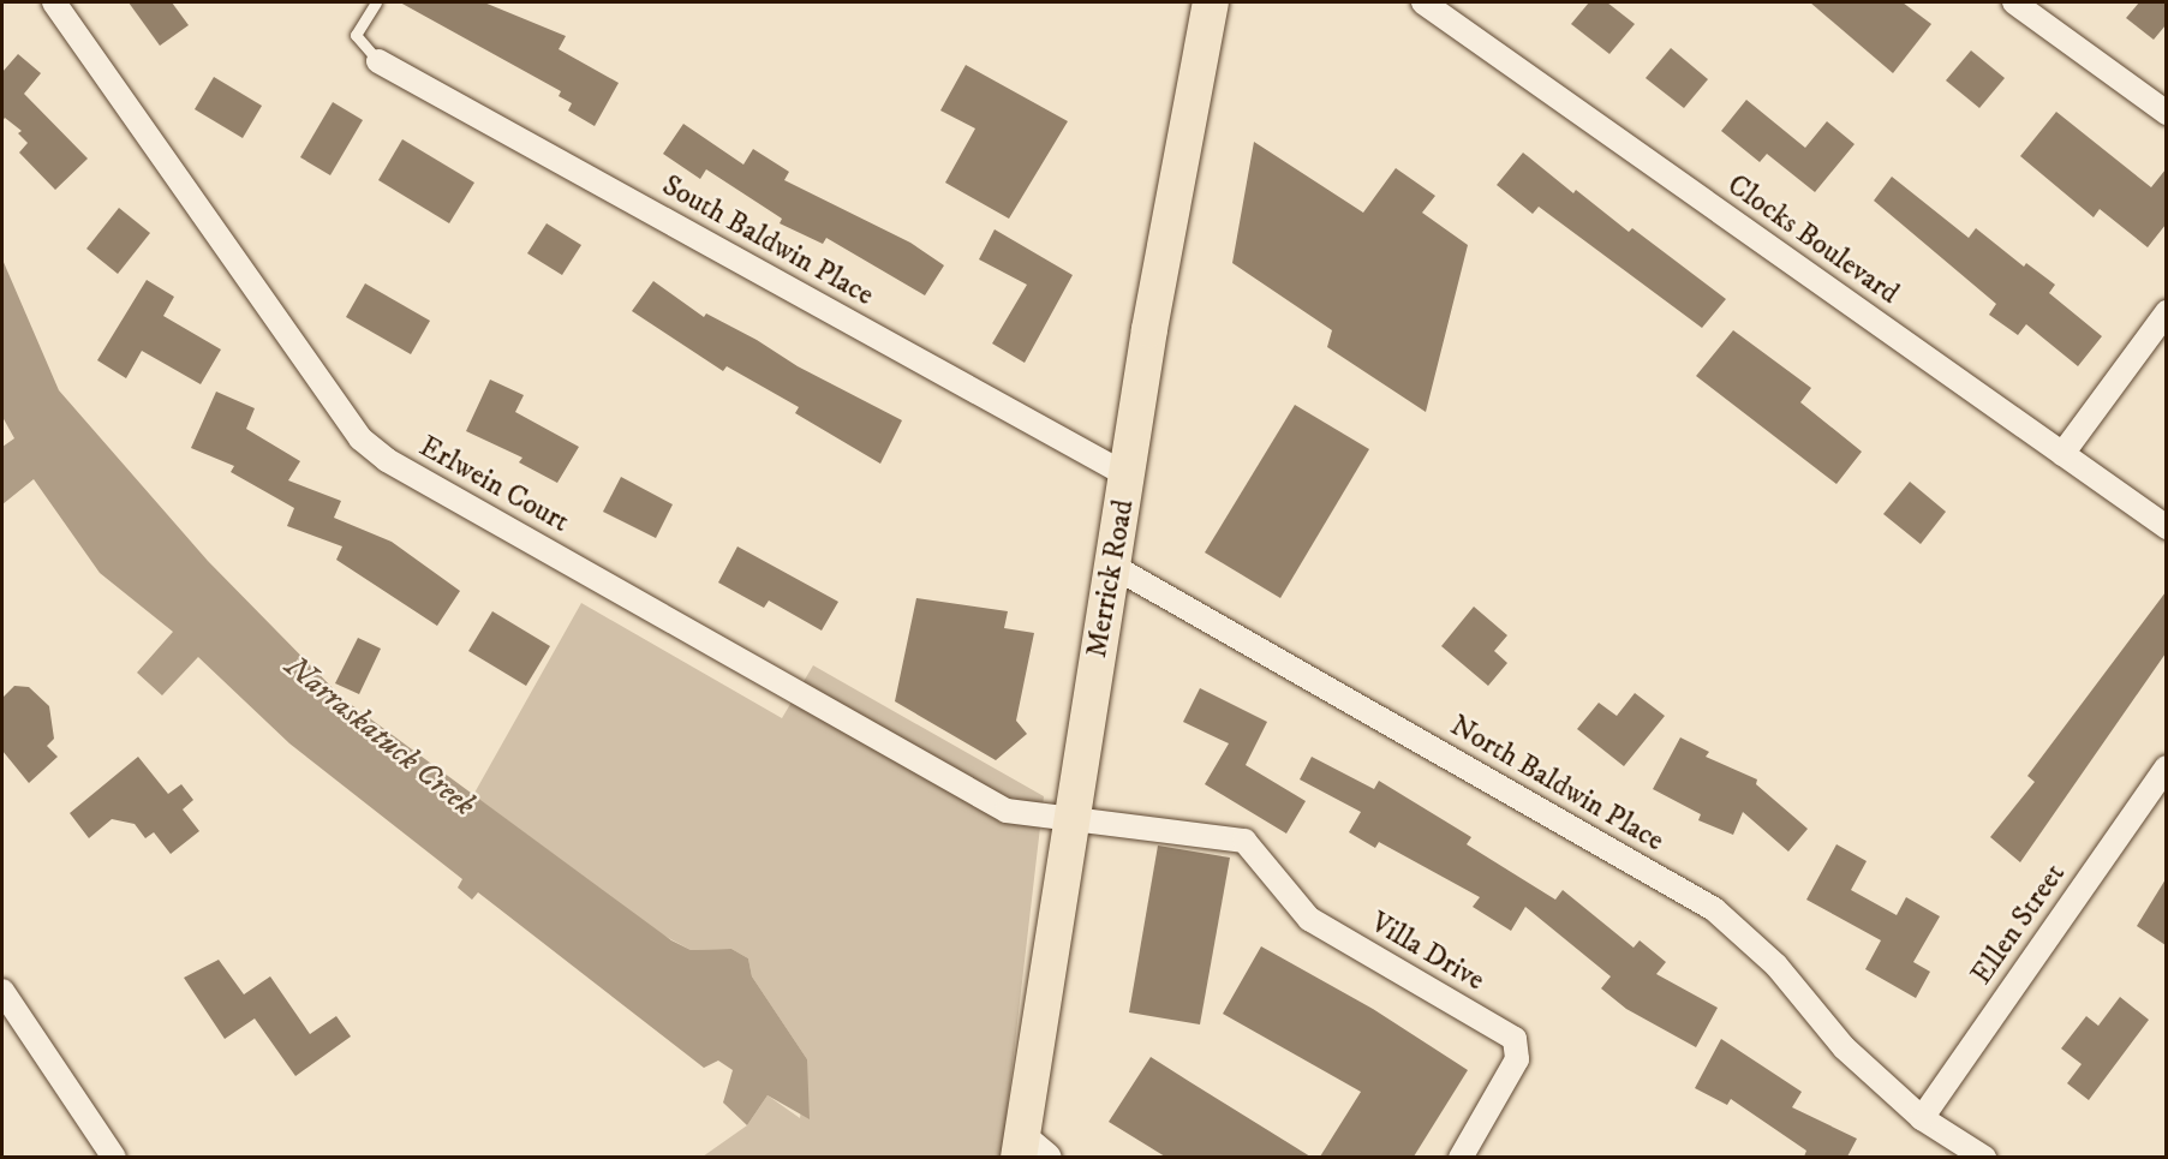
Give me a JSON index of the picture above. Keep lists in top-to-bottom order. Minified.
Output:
{"streets":{"main road":["Merrick Road"],"street":["Clocks Boulevard","South Baldwin Place","Erlwein Court","North Baldwin Place","Ellen Street","Villa Drive"]},"crossings":[["South Baldwin Place","Merrick Road"],["Erlwein Court","Merrick Road"],["Erlwein Court","Villa Drive"],["Merrick Road","North Baldwin Place"],["Merrick Road","Villa Drive"],["North Baldwin Place","Ellen Street"]],"water":["Narraskatuck Creek"]}
